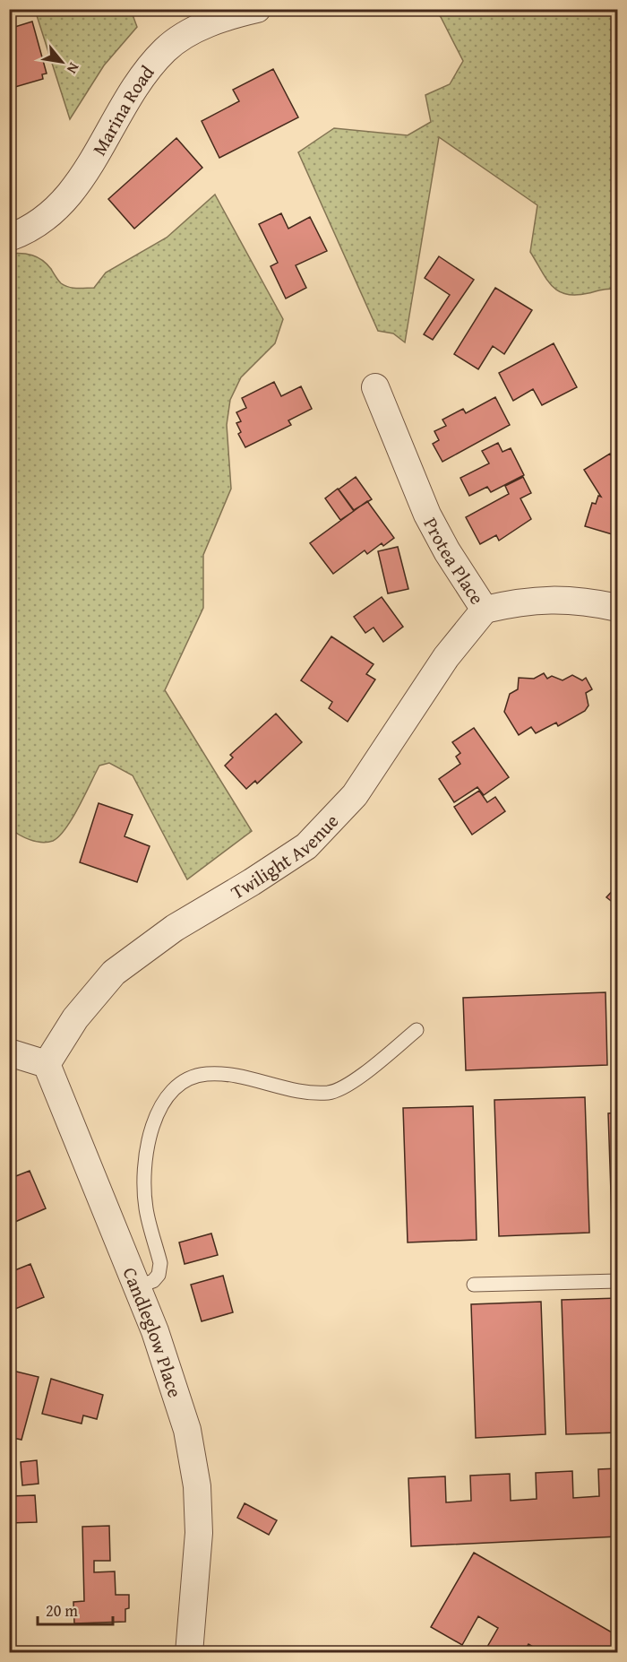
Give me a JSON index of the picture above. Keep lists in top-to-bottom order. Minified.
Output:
{"streets":{"street":["Marina Road","Protea Place","Twilight Avenue","Candleglow Place"]},"crossings":[["Protea Place","Twilight Avenue"],["Twilight Avenue","Candleglow Place"]],"scale_bar":"20 m","north":"bottom right"}
